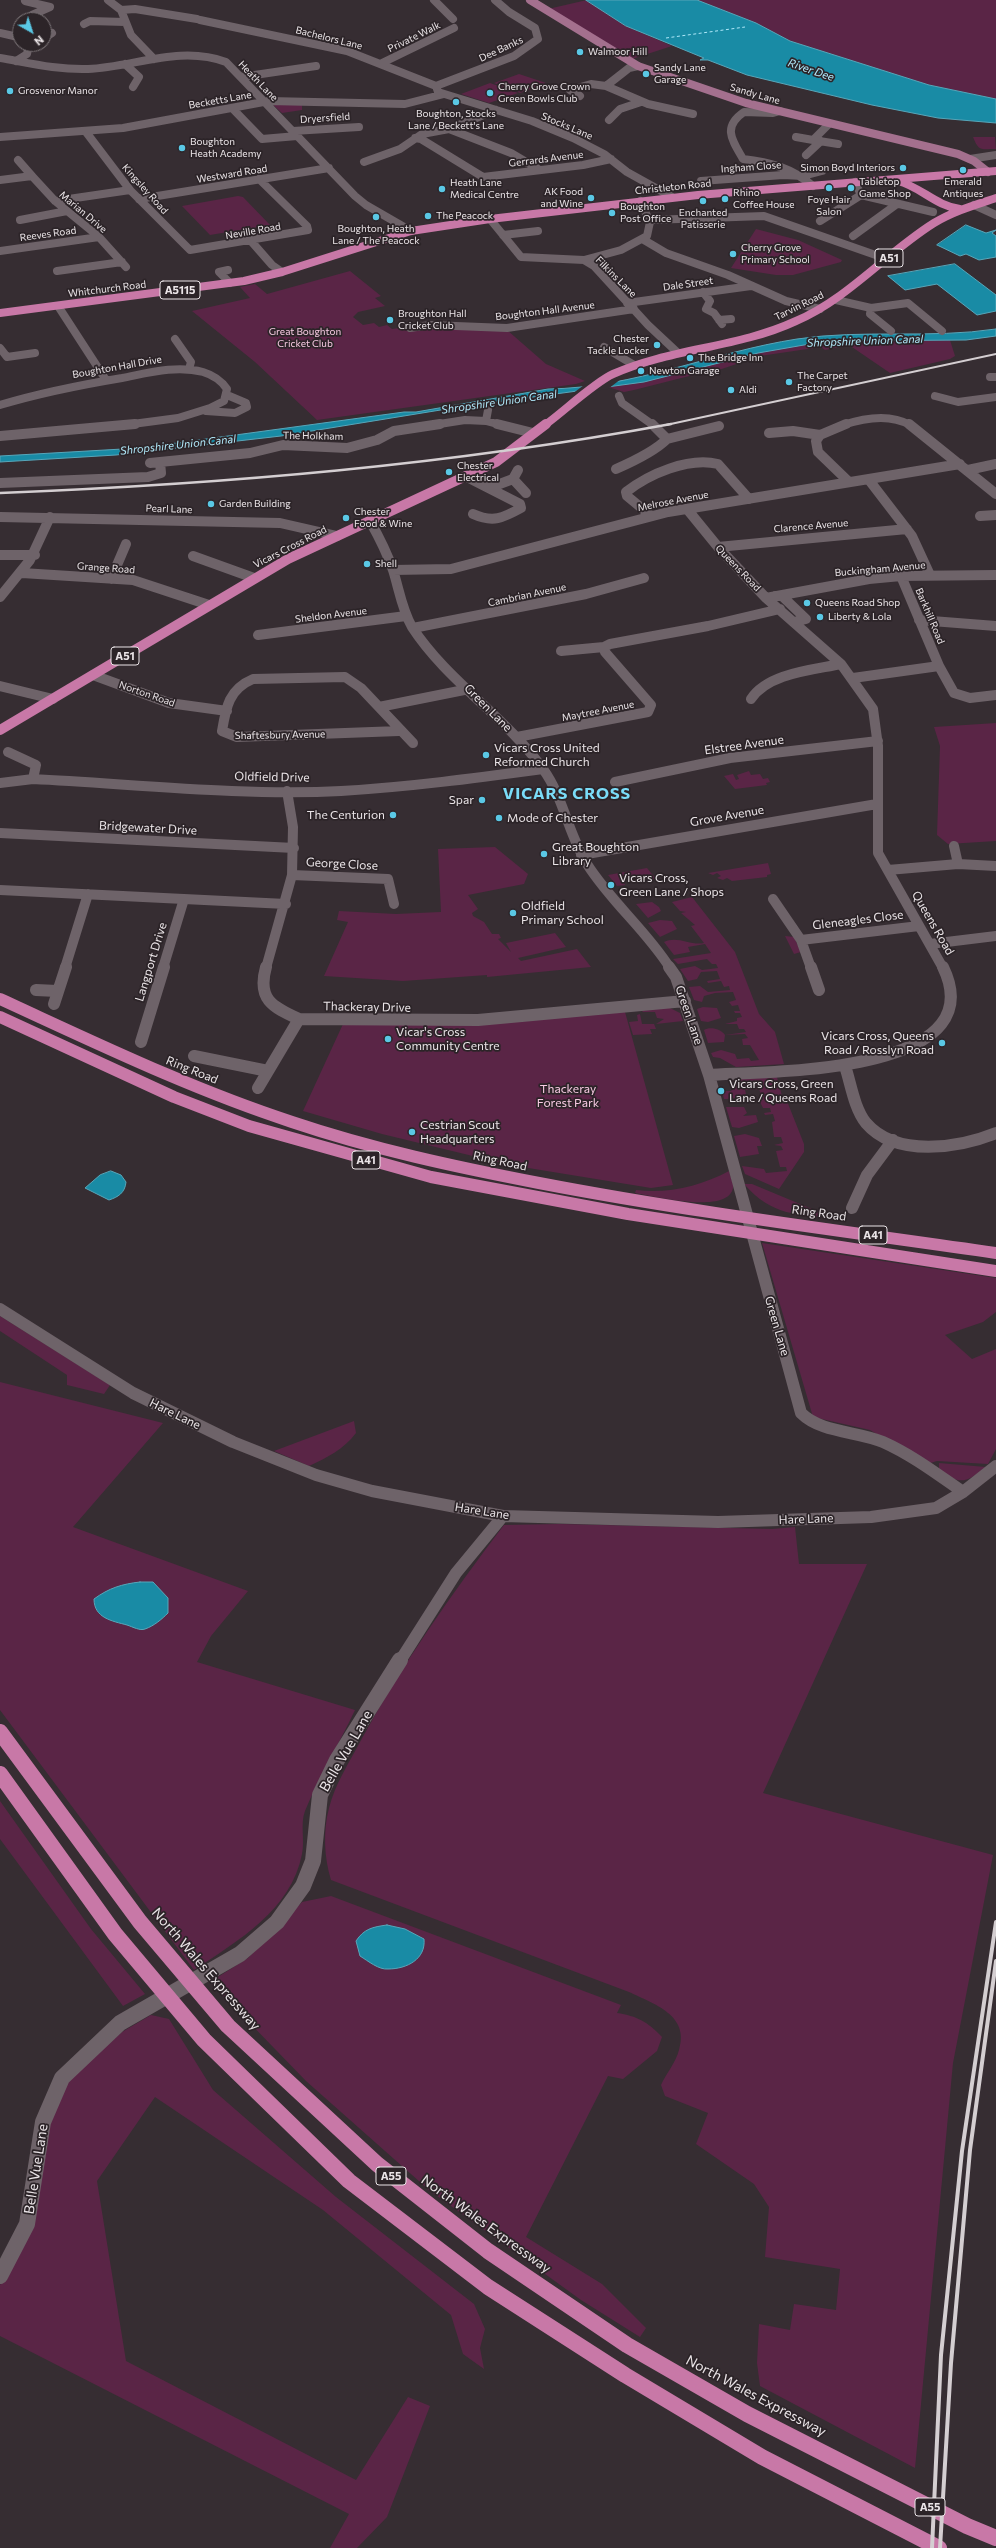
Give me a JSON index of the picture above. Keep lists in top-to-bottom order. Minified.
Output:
{"streets":{"highway":["Christleton Road","A51","Whitchurch Road","A5115","Tarvin Road","Vicars Cross Road","Ring Road","A41","North Wales Expressway","A55"],"main road":["Sandy Lane"],"street":["Private Walk","Bachelors Lane","Dee Banks","Heath Lane","Becketts Lane","Dryersfield","Stocks Lane","Gerrards Avenue","Ingham Close","Westward Road","Kingsley Road","Marian Drive","Neville Road","Reeves Road","Filkins Lane","Dale Street","Boughton Hall Avenue","Boughton Hall Drive","The Holkham","Melrose Avenue","Pearl Lane","Clarence Avenue","Grange Road","Queens Road","Buckingham Avenue","Cambrian Avenue","Sheldon Avenue","Barkhill Road","Norton Road","Green Lane","Maytree Avenue","Shaftesbury Avenue","Elstree Avenue","Oldfield Drive","Grove Avenue","Bridgewater Drive","George Close","Gleneagles Close","Langport Drive","Thackeray Drive","Hare Lane","Belle Vue Lane"]},"crossings":[["Private Walk","Bachelors Lane"],["Bachelors Lane","Dee Banks"],["Bachelors Lane","Becketts Lane"],["Bachelors Lane","Stocks Lane"],["Heath Lane","Becketts Lane"],["Heath Lane","Dryersfield"],["Heath Lane","Westward Road"],["Heath Lane","Christleton Road"],["Sandy Lane","Christleton Road"],["Becketts Lane","Dryersfield"],["Becketts Lane","Stocks Lane"],["Becketts Lane","Kingsley Road"],["Stocks Lane","Gerrards Avenue"],["Stocks Lane","Christleton Road"],["Westward Road","Kingsley Road"],["Westward Road","Neville Road"],["Christleton Road","Filkins Lane"],["Christleton Road","Whitchurch Road"],["Christleton Road","A5115"],["Kingsley Road","Neville Road"],["Marian Drive","Reeves Road"],["A51","A5115"],["A51","Tarvin Road"],["Filkins Lane","Dale Street"],["Filkins Lane","Tarvin Road"],["Filkins Lane","Boughton Hall Avenue"],["Tarvin Road","Vicars Cross Road"],["The Holkham","Vicars Cross Road"],["Melrose Avenue","Queens Road"],["Melrose Avenue","Green Lane"],["Pearl Lane","Vicars Cross Road"],["Clarence Avenue","Queens Road"],["Vicars Cross Road","Grange Road"],["Vicars Cross Road","Norton Road"],["Vicars Cross Road","Green Lane"],["Queens Road","Buckingham Avenue"],["Queens Road","Green Lane"],["Queens Road","Elstree Avenue"],["Queens Road","Grove Avenue"],["Queens Road","Gleneagles Close"],["Buckingham Avenue","Barkhill Road"],["Cambrian Avenue","Green Lane"],["Sheldon Avenue","Green Lane"],["Norton Road","Shaftesbury Avenue"],["Green Lane","Maytree Avenue"],["Green Lane","Oldfield Drive"],["Green Lane","Grove Avenue"],["Green Lane","Thackeray Drive"],["Green Lane","Ring Road"],["Green Lane","A41"],["Green Lane","Hare Lane"],["Oldfield Drive","Thackeray Drive"],["Bridgewater Drive","Thackeray Drive"],["George Close","Thackeray Drive"],["Hare Lane","Belle Vue Lane"]],"districts":["VICARS CROSS"],"water":["River Dee","Shropshire Union Canal"],"parks":["Great Boughton Cricket Club","Thackeray Forest Park"],"places":["Walmoor Hill","Sandy Lane Garage","Grosvenor Manor","Cherry Grove Crown Green Bowls Club","Boughton, Stocks Lane / Beckett's Lane","Boughton Heath Academy","Simon Boyd Interiors","Emerald Antiques","Foye Hair Salon","Tabletop Game Shop","Heath Lane Medical Centre","AK Food and Wine","Rhino Coffee House","Enchanted Patisserie","Boughton Post Office","The Peacock","Boughton, Heath Lane / The Peacock","Cherry Grove Primary School","Broughton Hall Cricket Club","Chester Tackle Locker","The Bridge Inn","Newton Garage","The Carpet Factory","Aldi","Chester Electrical","Garden Building","Chester Food & Wine","Shell","Queens Road Shop","Liberty & Lola","Vicars Cross United Reformed Church","Spar","The Centurion","Mode of Chester","Great Boughton Library","Vicars Cross, Green Lane / Shops","Oldfield Primary School","Vicar's Cross Community Centre","Vicars Cross, Queens Road / Rosslyn Road","Vicars Cross, Green Lane / Queens Road","Cestrian Scout Headquarters"],"north":"bottom right"}
